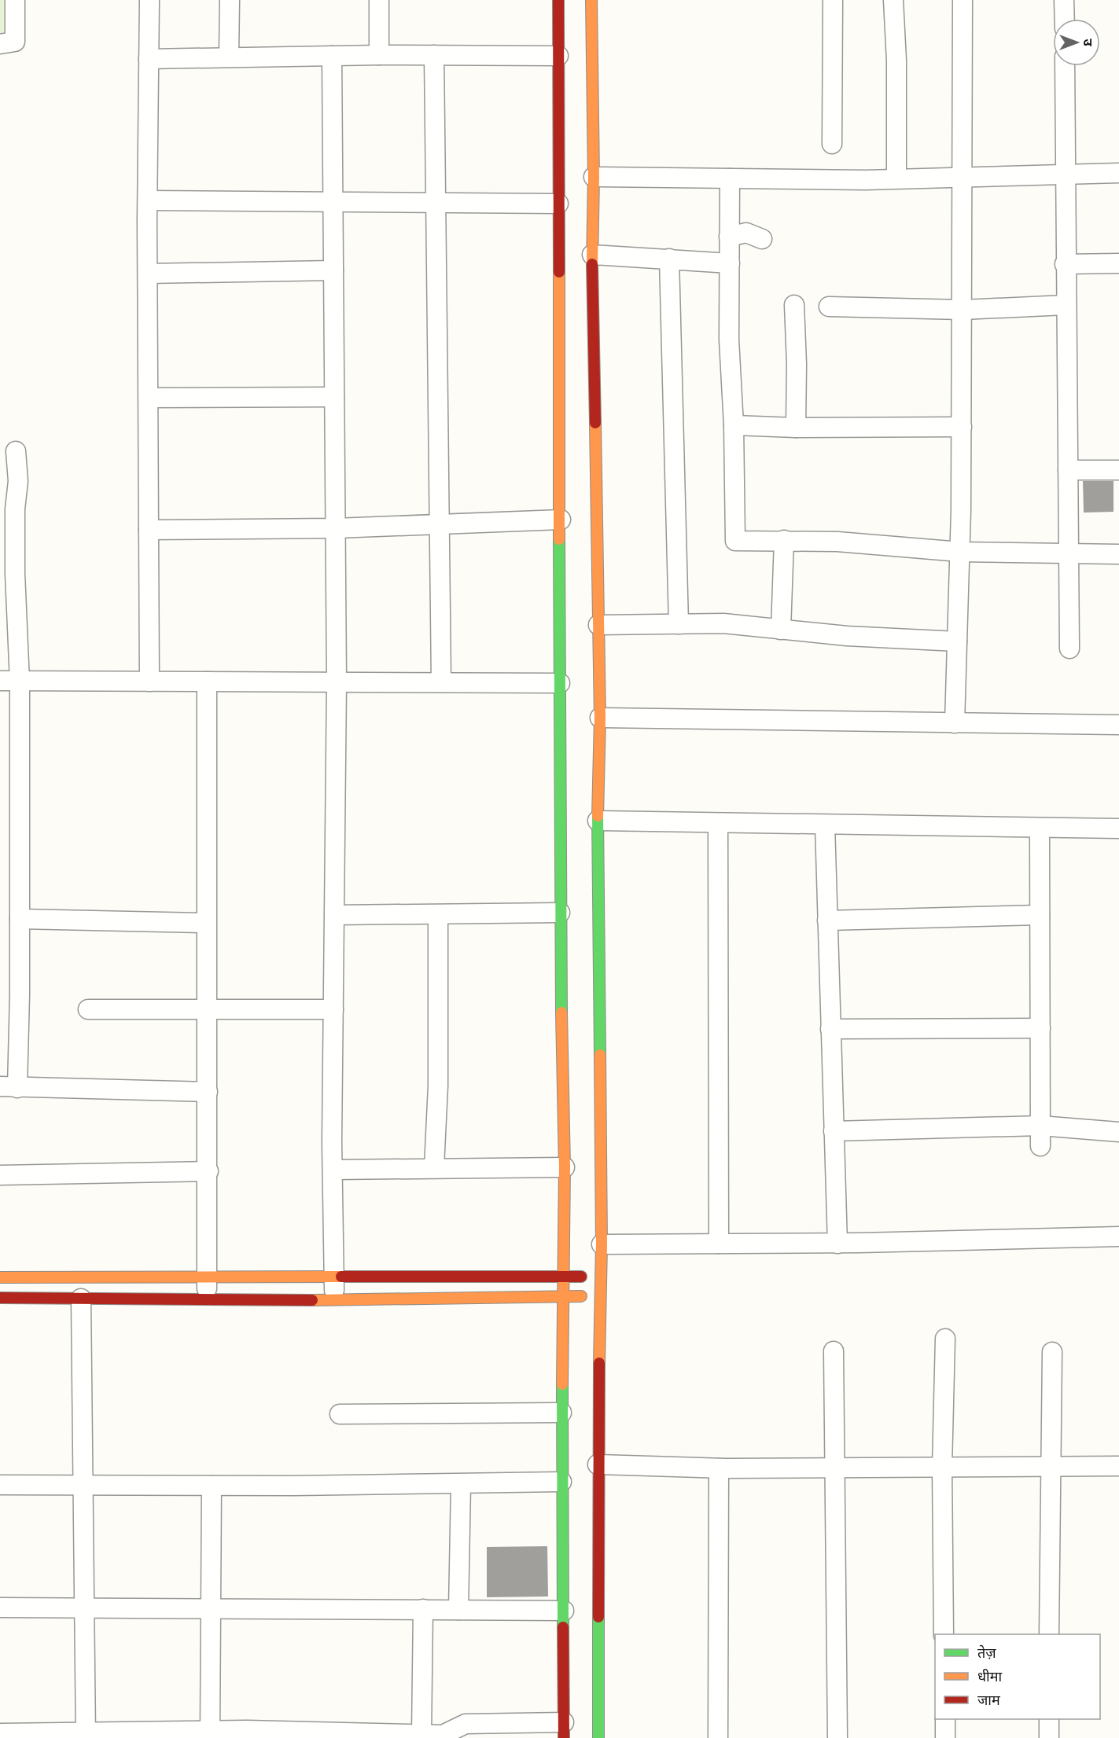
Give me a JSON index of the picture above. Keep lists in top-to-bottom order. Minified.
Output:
{"legend":["तेज़","धीमा","जाम"],"north":"right"}
